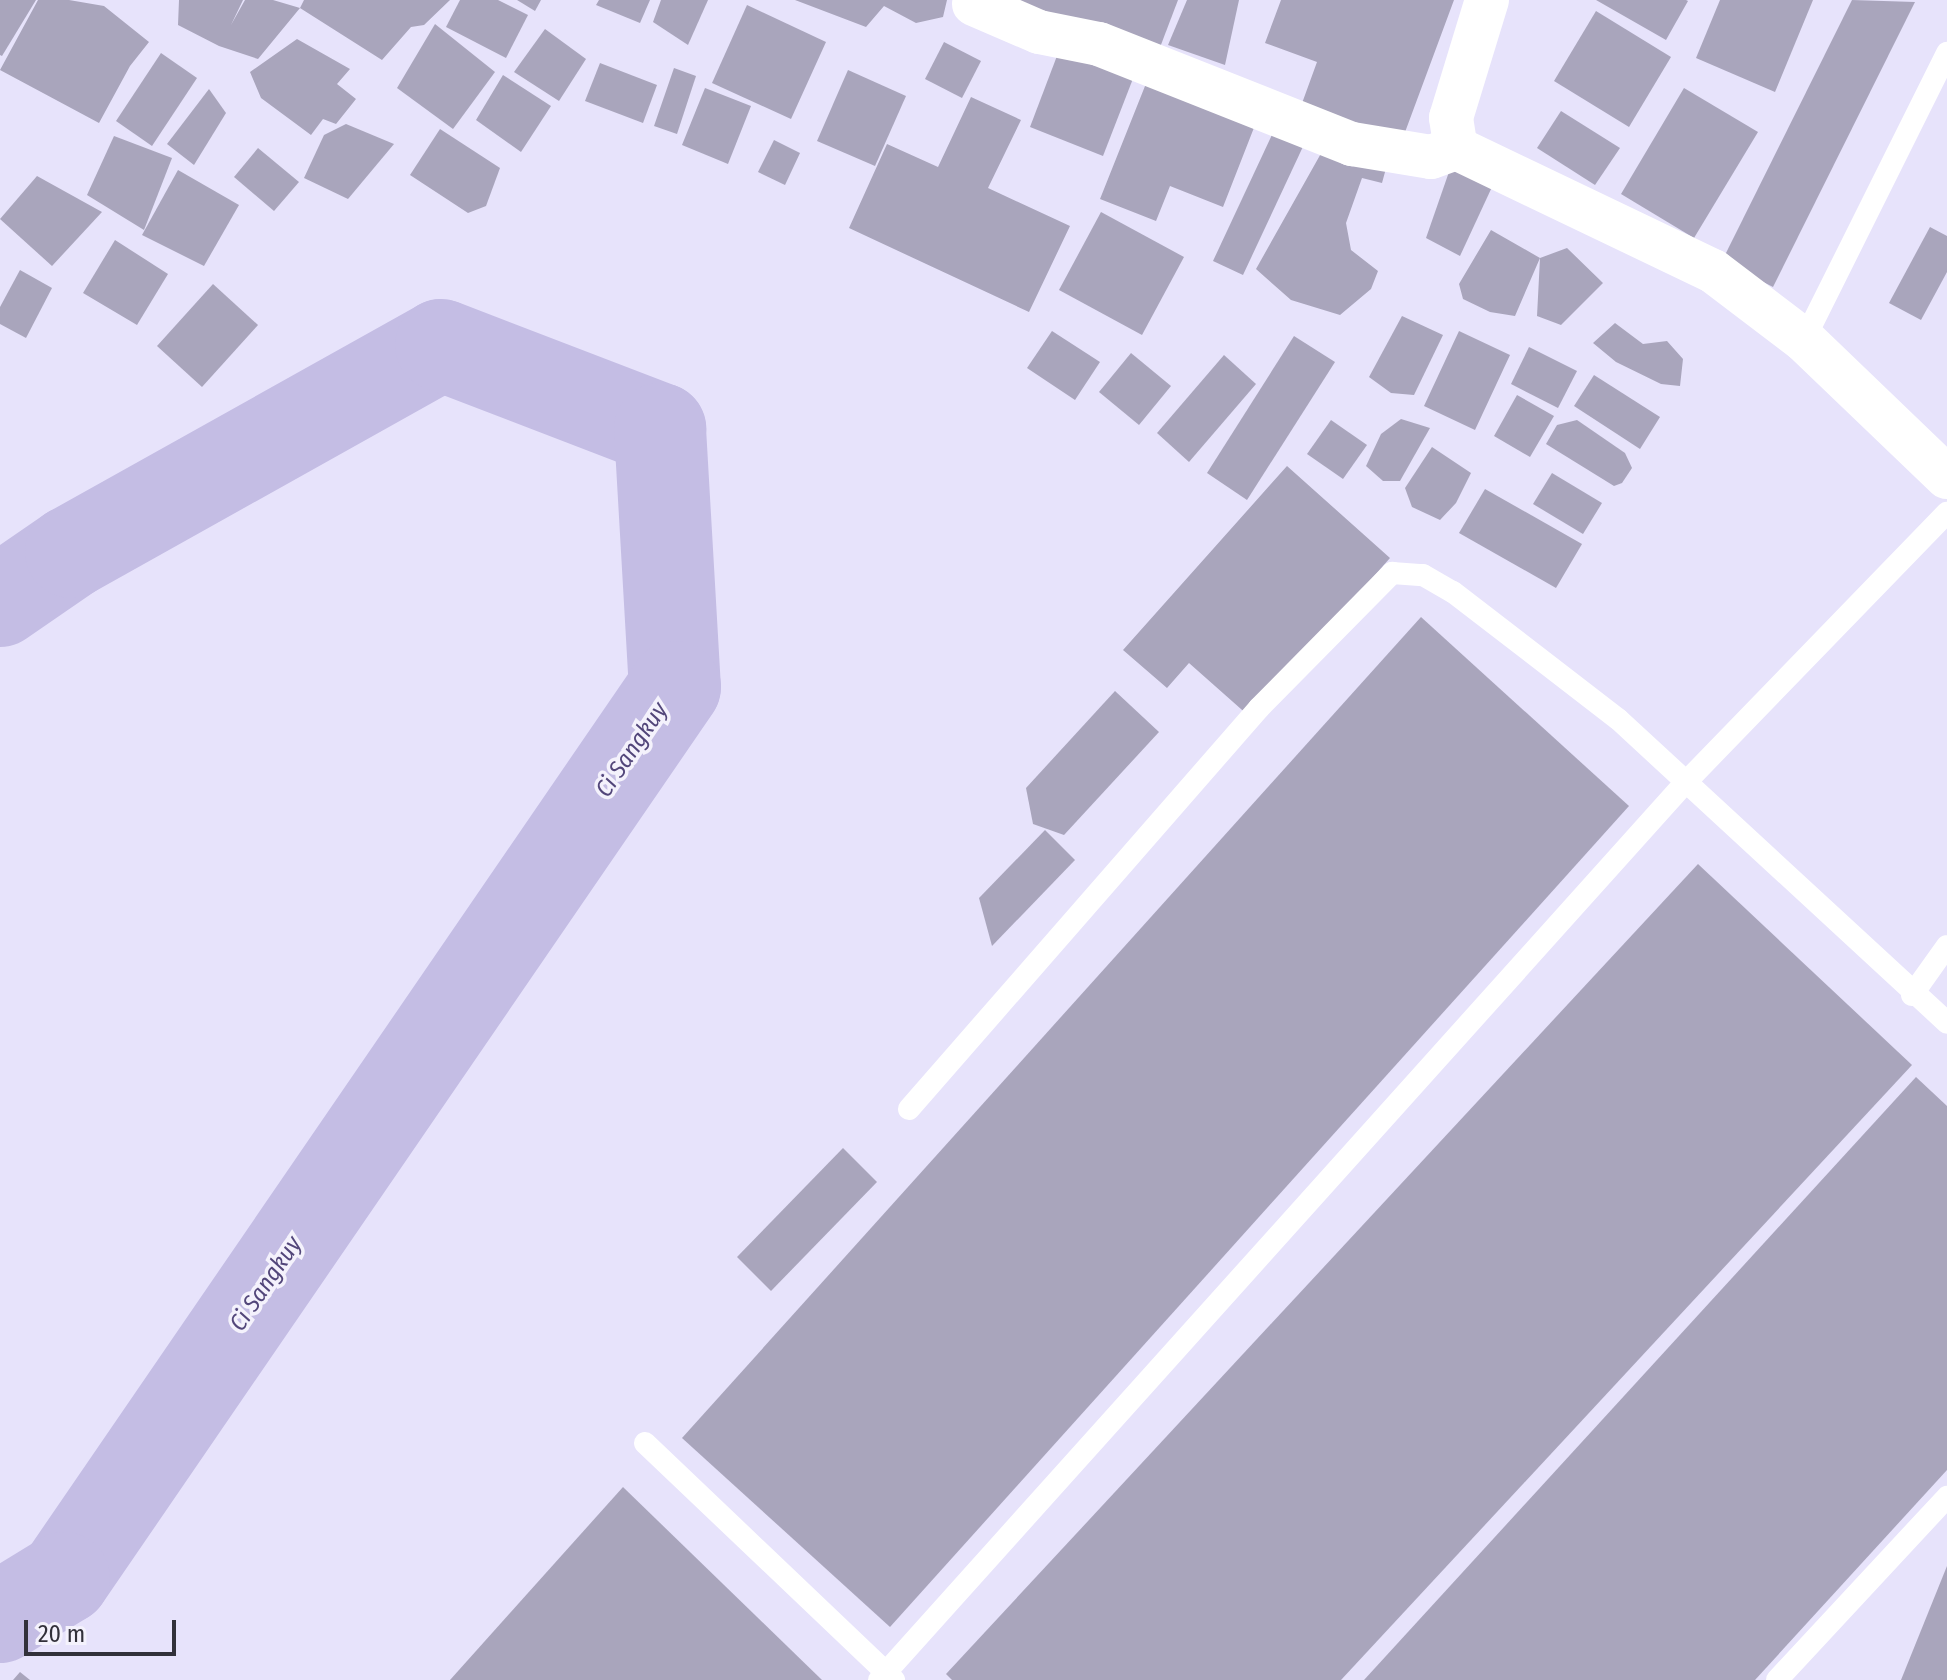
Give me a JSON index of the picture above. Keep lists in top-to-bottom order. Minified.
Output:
{"water":["Ci Sangkuy"],"scale_bar":"20 m"}
